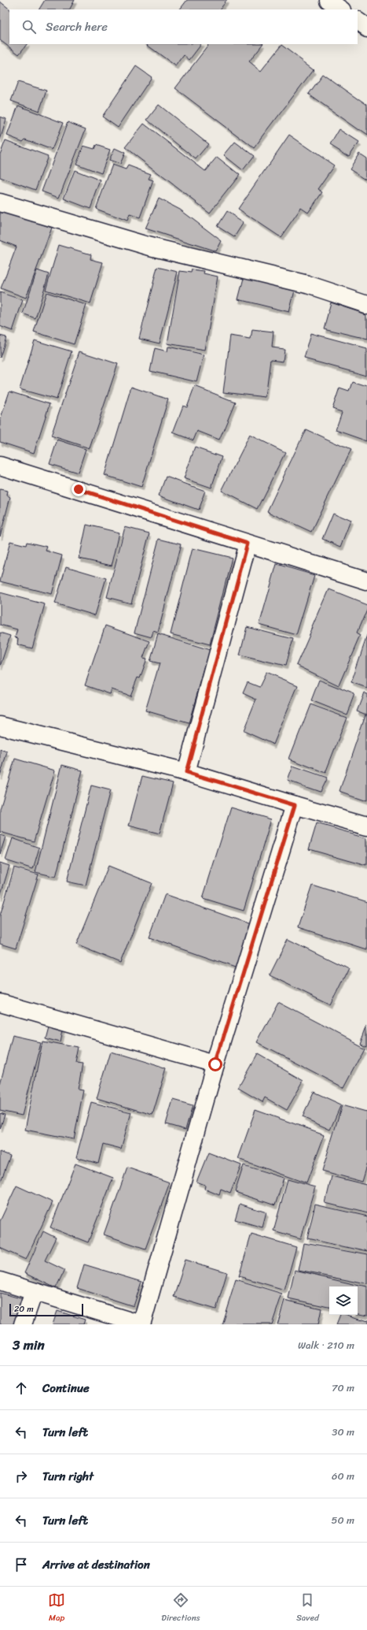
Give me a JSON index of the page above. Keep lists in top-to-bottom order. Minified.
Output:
{"scale_bar":"20 m","page":{"search":"Search here","scale":"20 m","heading":["3 min","Walk · 210 m"],"list":[["Continue","70 m"],["Turn left","30 m"],["Turn right","60 m"],["Turn left","50 m"],"Arrive at destination"],"nav":["Map","Directions","Saved"]}}
